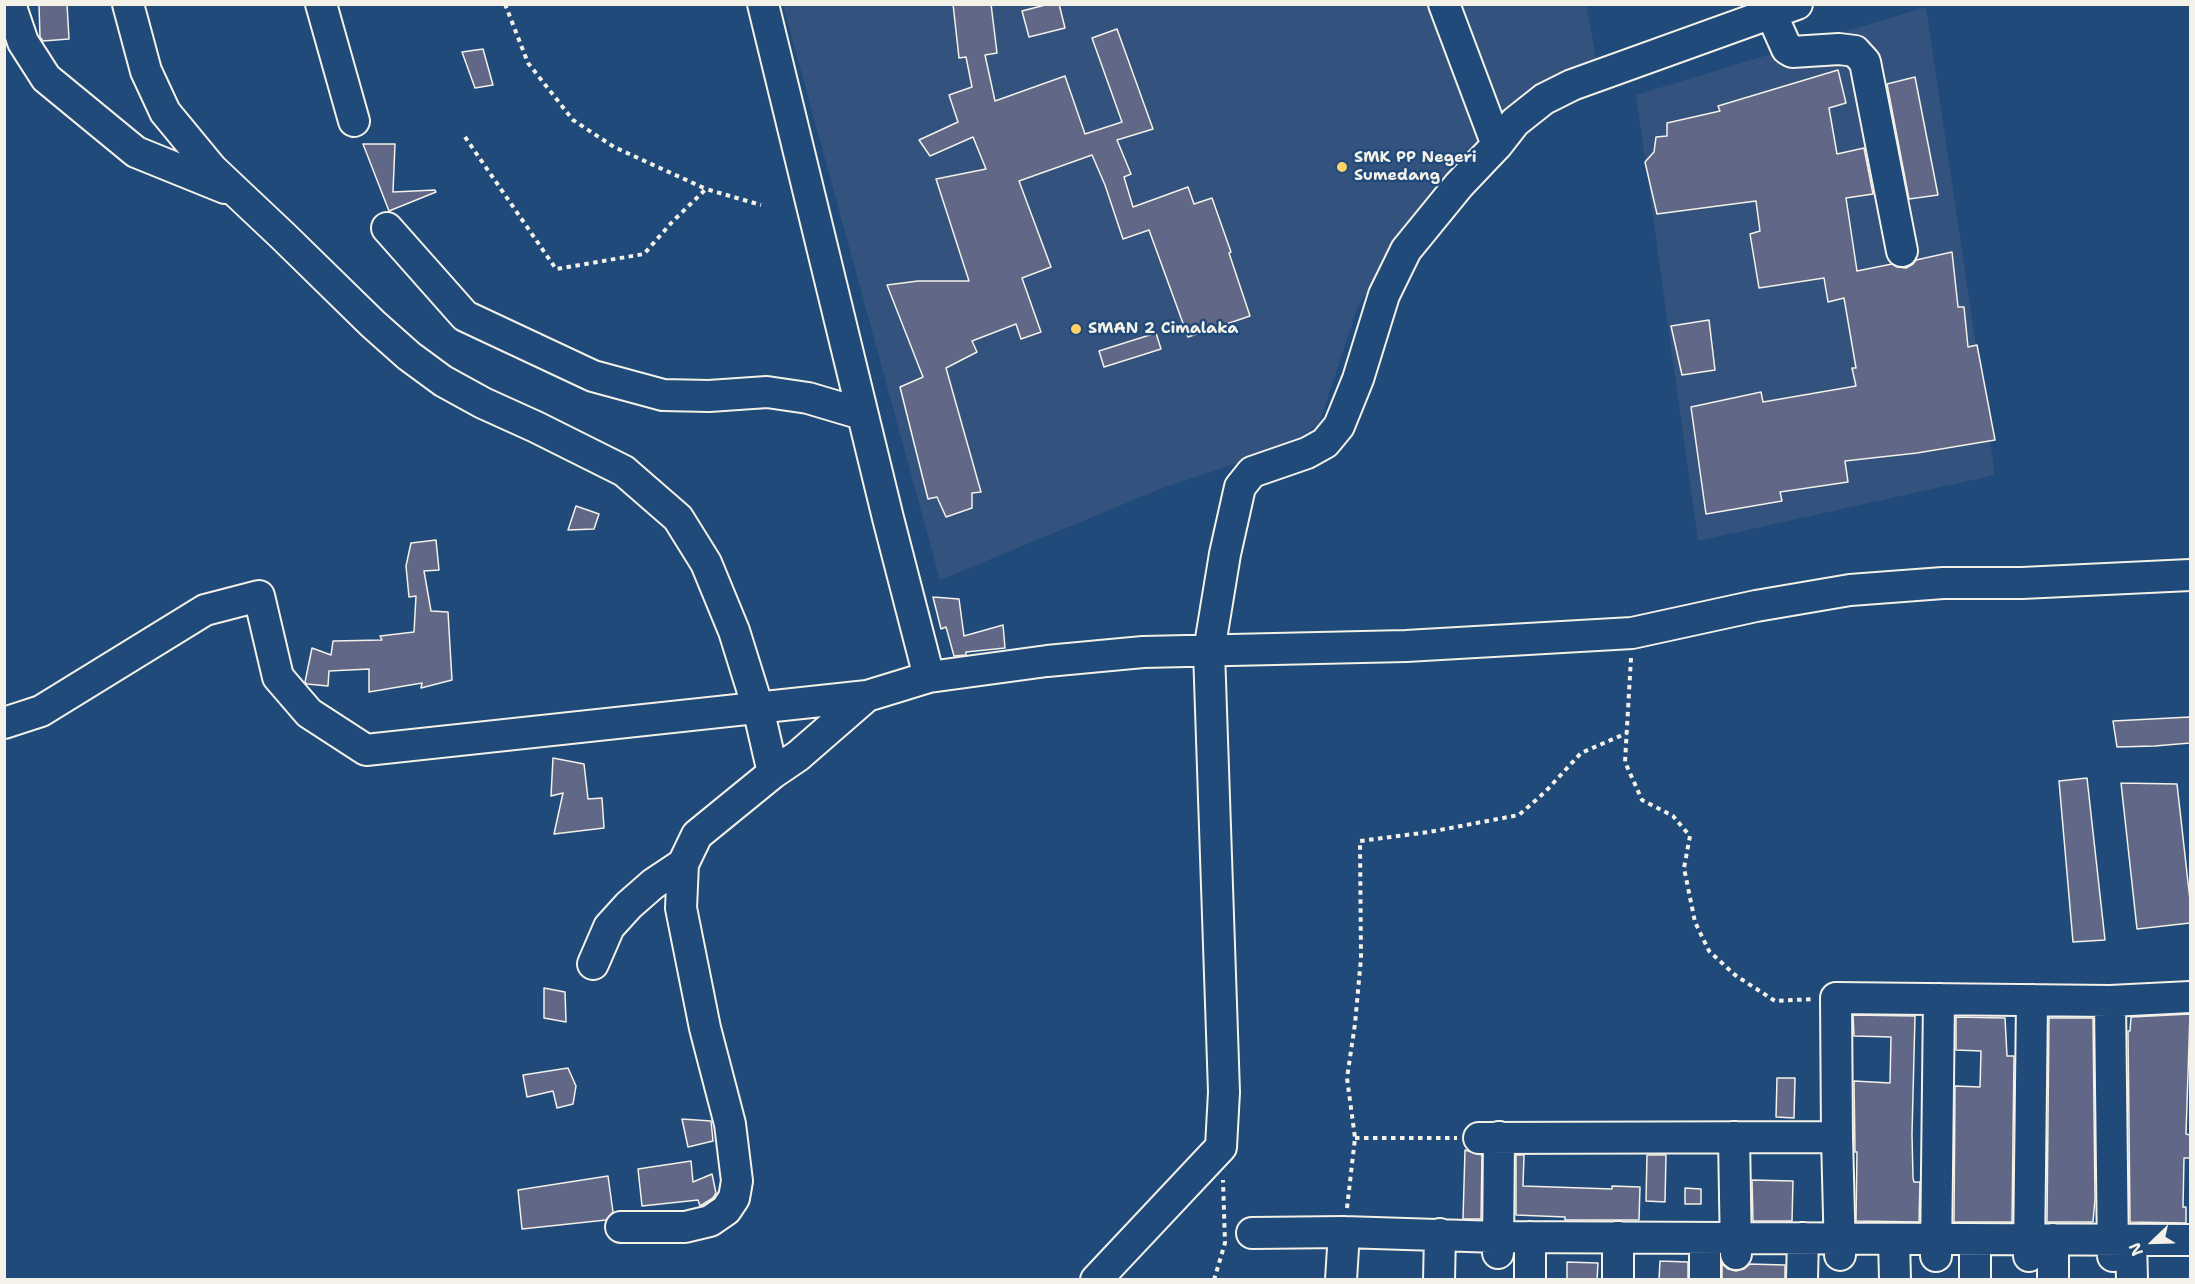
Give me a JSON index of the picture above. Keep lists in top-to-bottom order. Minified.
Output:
{"places":["SMK PP Negeri Sumedang","SMAN 2 Cimalaka"],"north":"bottom left"}
